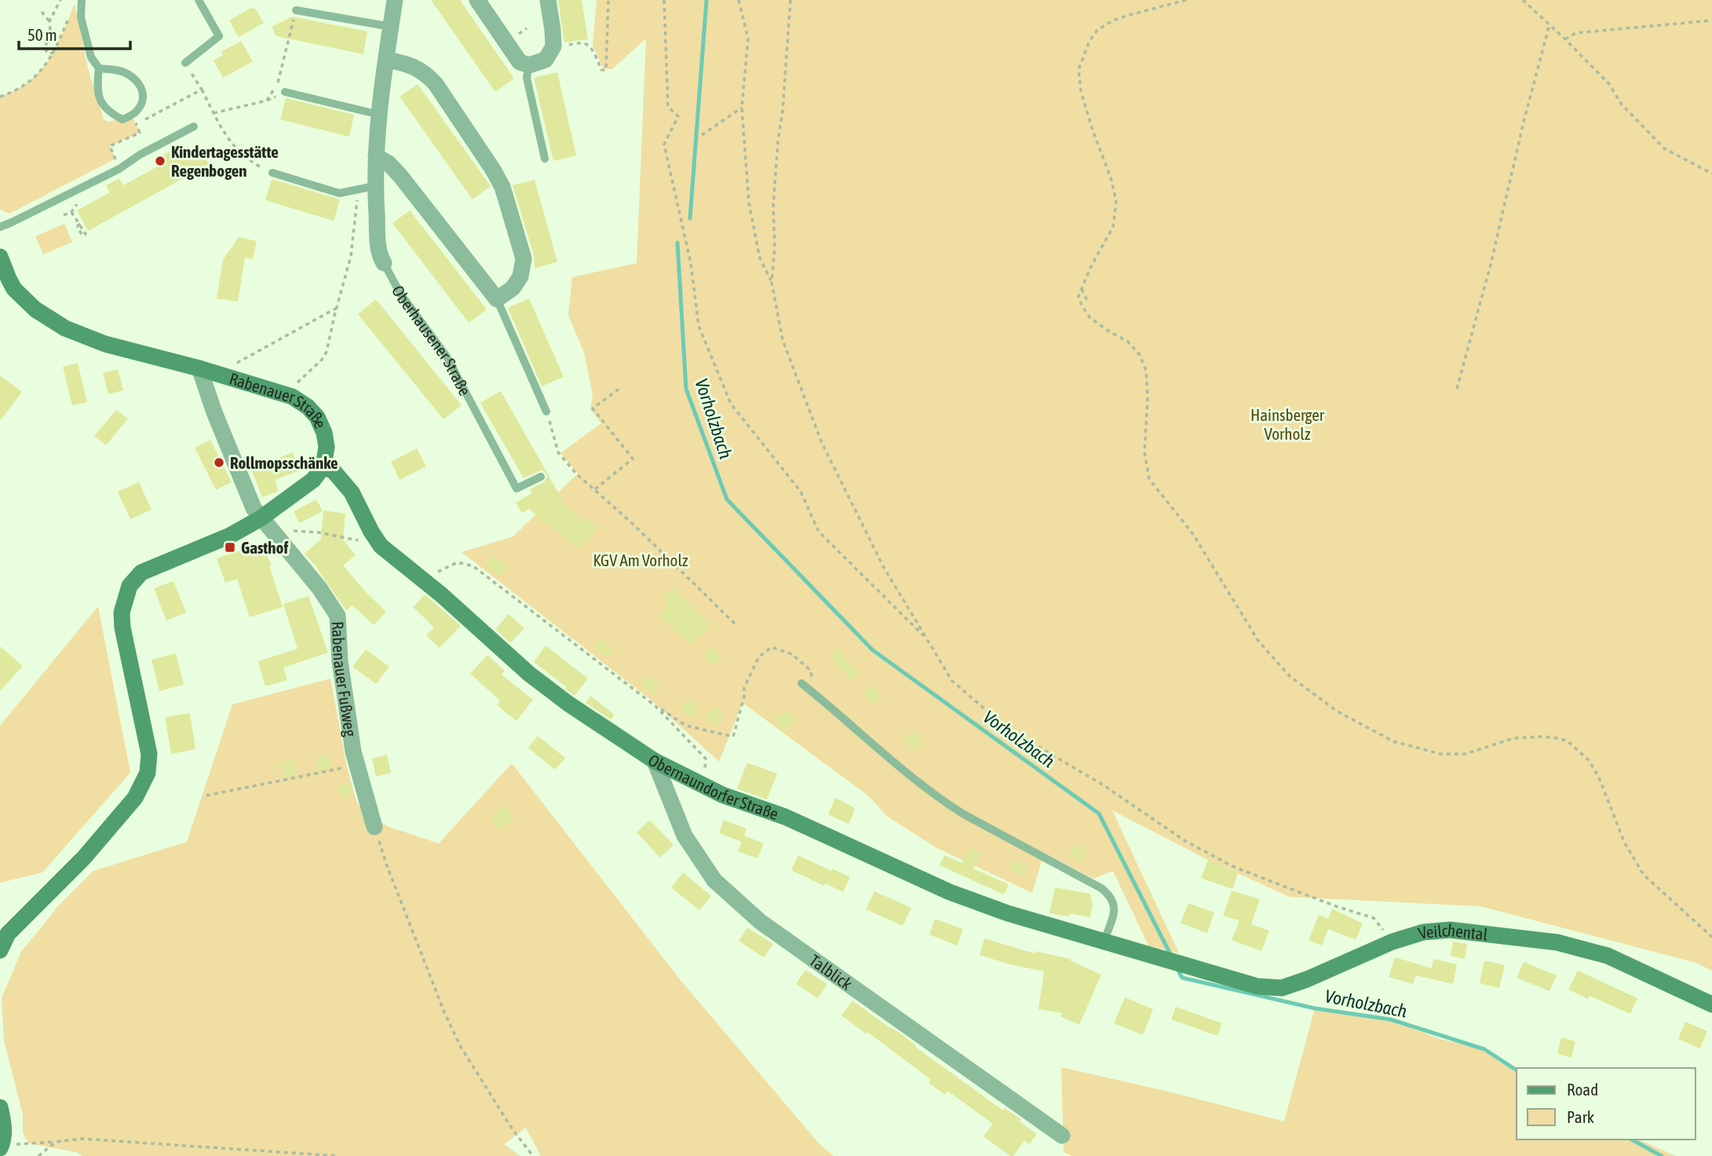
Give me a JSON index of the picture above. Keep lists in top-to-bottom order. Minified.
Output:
{"streets":{"street":["Oberhausener Straße","Rabenauer Straße","Rabenauer Fußweg","Obernaundorfer Straße","Veilchental","Talblick"]},"crossings":[["Rabenauer Straße","Rabenauer Fußweg"],["Rabenauer Straße","Obernaundorfer Straße"],["Obernaundorfer Straße","Veilchental"],["Obernaundorfer Straße","Talblick"]],"water":["Vorholzbach"],"parks":["Hainsberger Vorholz","KGV Am Vorholz"],"places":{"other":["Kindertagesstätte Regenbogen","Rollmopsschänke"],"transit":["Gasthof"]},"legend":["Road","Park"],"scale_bar":"50 m"}
